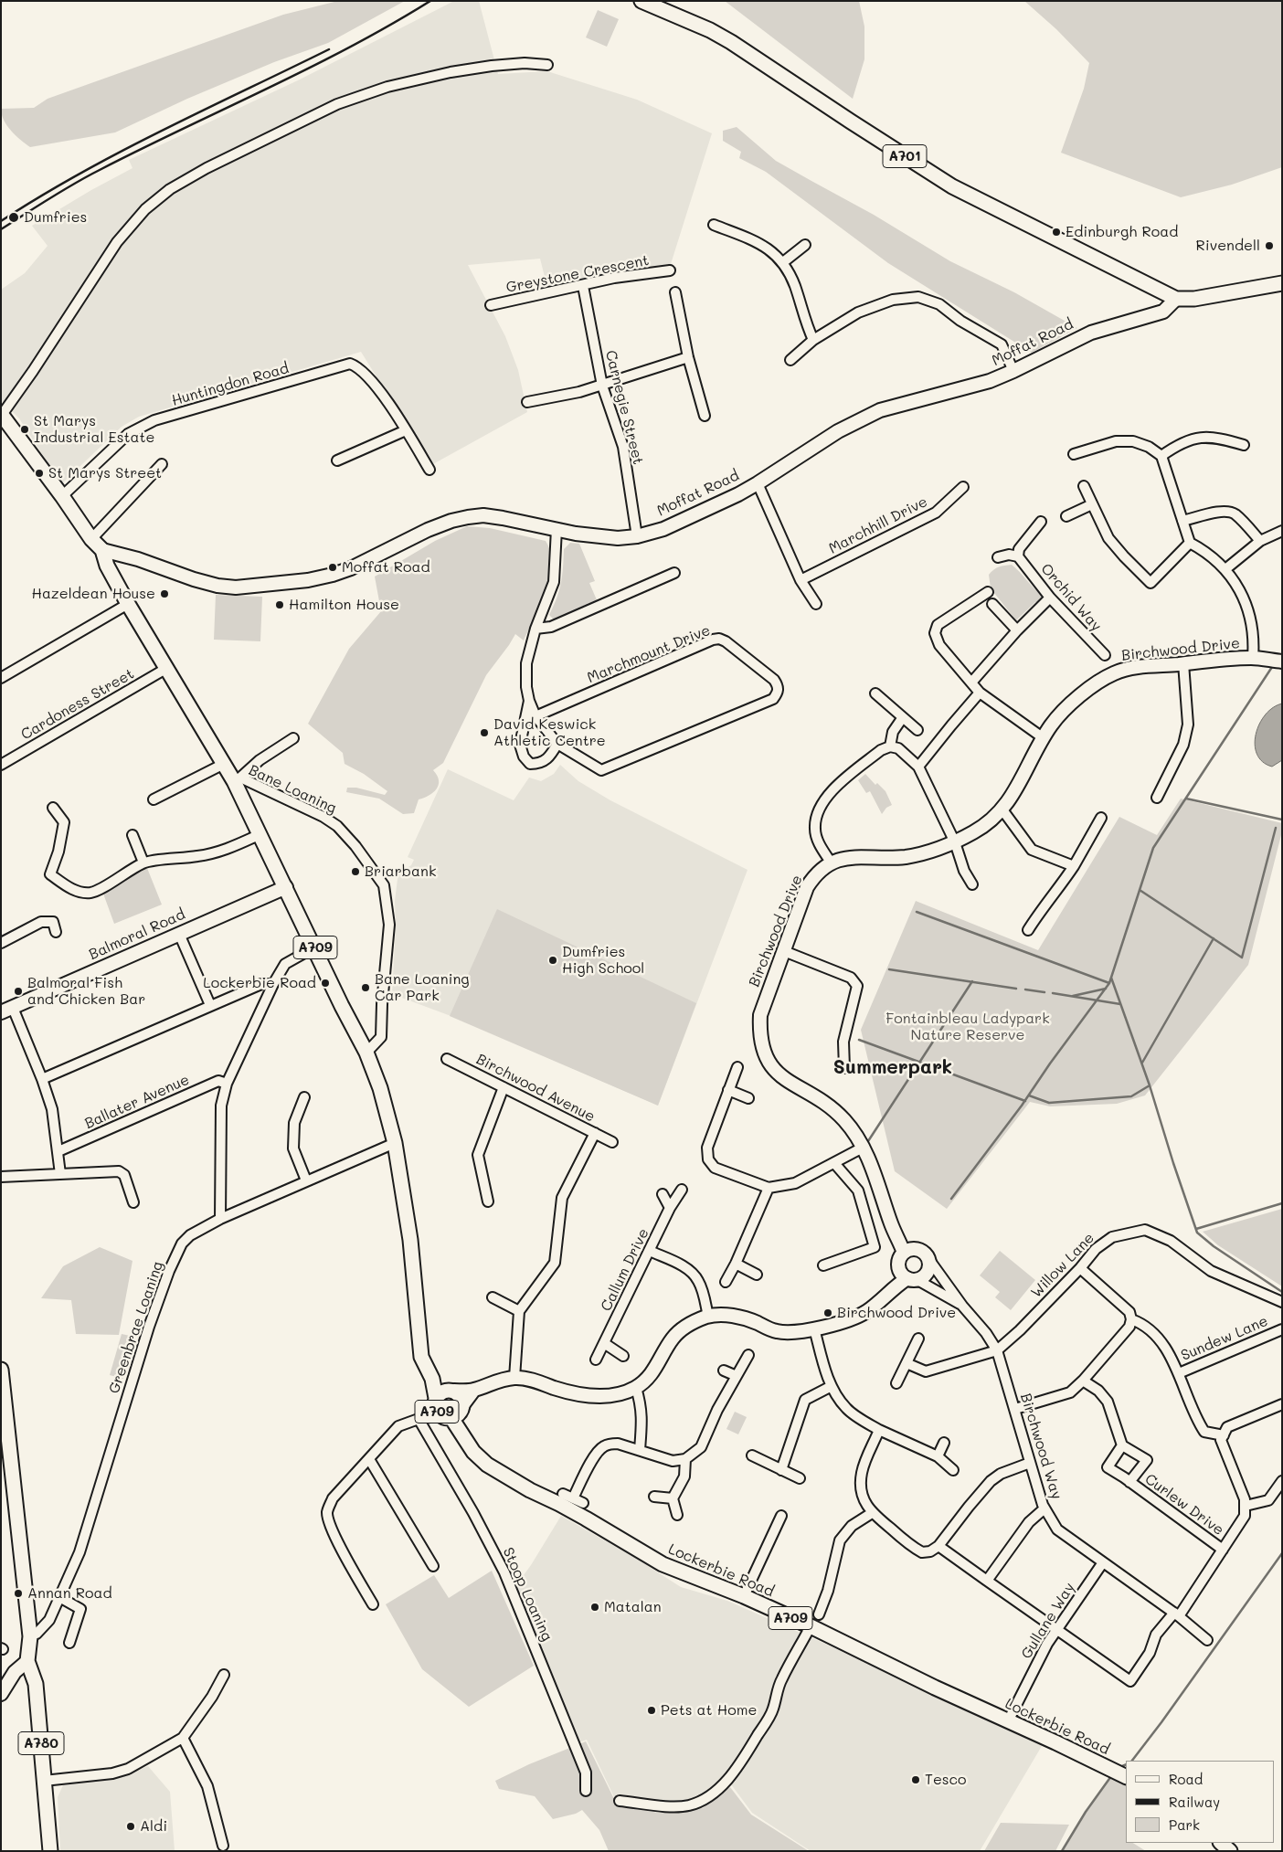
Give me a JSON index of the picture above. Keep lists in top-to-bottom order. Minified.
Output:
{"streets":{"main road":["A701","A709","Lockerbie Road","A780"],"street":["Greystone Crescent","Moffat Road","Huntingdon Road","Carnegie Street","Marchhill Drive","Orchid Way","Birchwood Drive","Marchmount Drive","Cardoness Street","Bane Loaning","Balmoral Road","Birchwood Avenue","Ballater Avenue","Willow Lane","Callum Drive","Greenbrae Loaning","Sundew Lane","Birchwood Way","Curlew Drive","Stoop Loaning","Gullane Way"]},"crossings":[["A701","Moffat Road"],["Greystone Crescent","Carnegie Street"],["Moffat Road","Carnegie Street"],["Moffat Road","A709"],["Moffat Road","Lockerbie Road"],["Huntingdon Road","A709"],["Birchwood Drive","Birchwood Way"],["Cardoness Street","Lockerbie Road"],["Bane Loaning","Lockerbie Road"],["Balmoral Road","Lockerbie Road"],["A709","Lockerbie Road"],["Willow Lane","Birchwood Way"],["Greenbrae Loaning","Lockerbie Road"],["Greenbrae Loaning","A780"],["Birchwood Way","Gullane Way"],["Lockerbie Road","Gullane Way"]],"districts":["Summerpark"],"parks":["Fontainbleau Ladypark Nature Reserve"],"places":["Dumfries","Edinburgh Road","Rivendell","St Marys Industrial Estate","St Marys Street","Moffat Road","Hazeldean House","Hamilton House","David Keswick Athletic Centre","Briarbank","Dumfries High School","Lockerbie Road","Bane Loaning Car Park","Balmoral Fish and Chicken Bar","Birchwood Drive","Annan Road","Matalan","Pets at Home","Tesco","Aldi"],"legend":["Road","Railway","Park"]}
